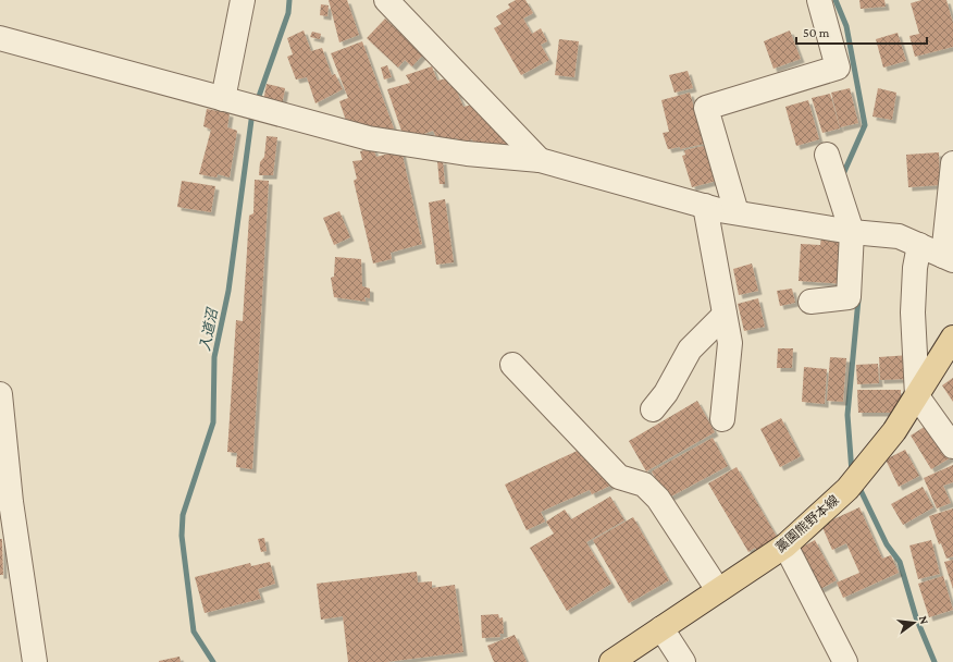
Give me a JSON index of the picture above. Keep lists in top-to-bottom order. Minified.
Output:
{"streets":{"main road":["藁園熊野本線"]},"water":["入道沼"],"scale_bar":"50 m","north":"right"}
